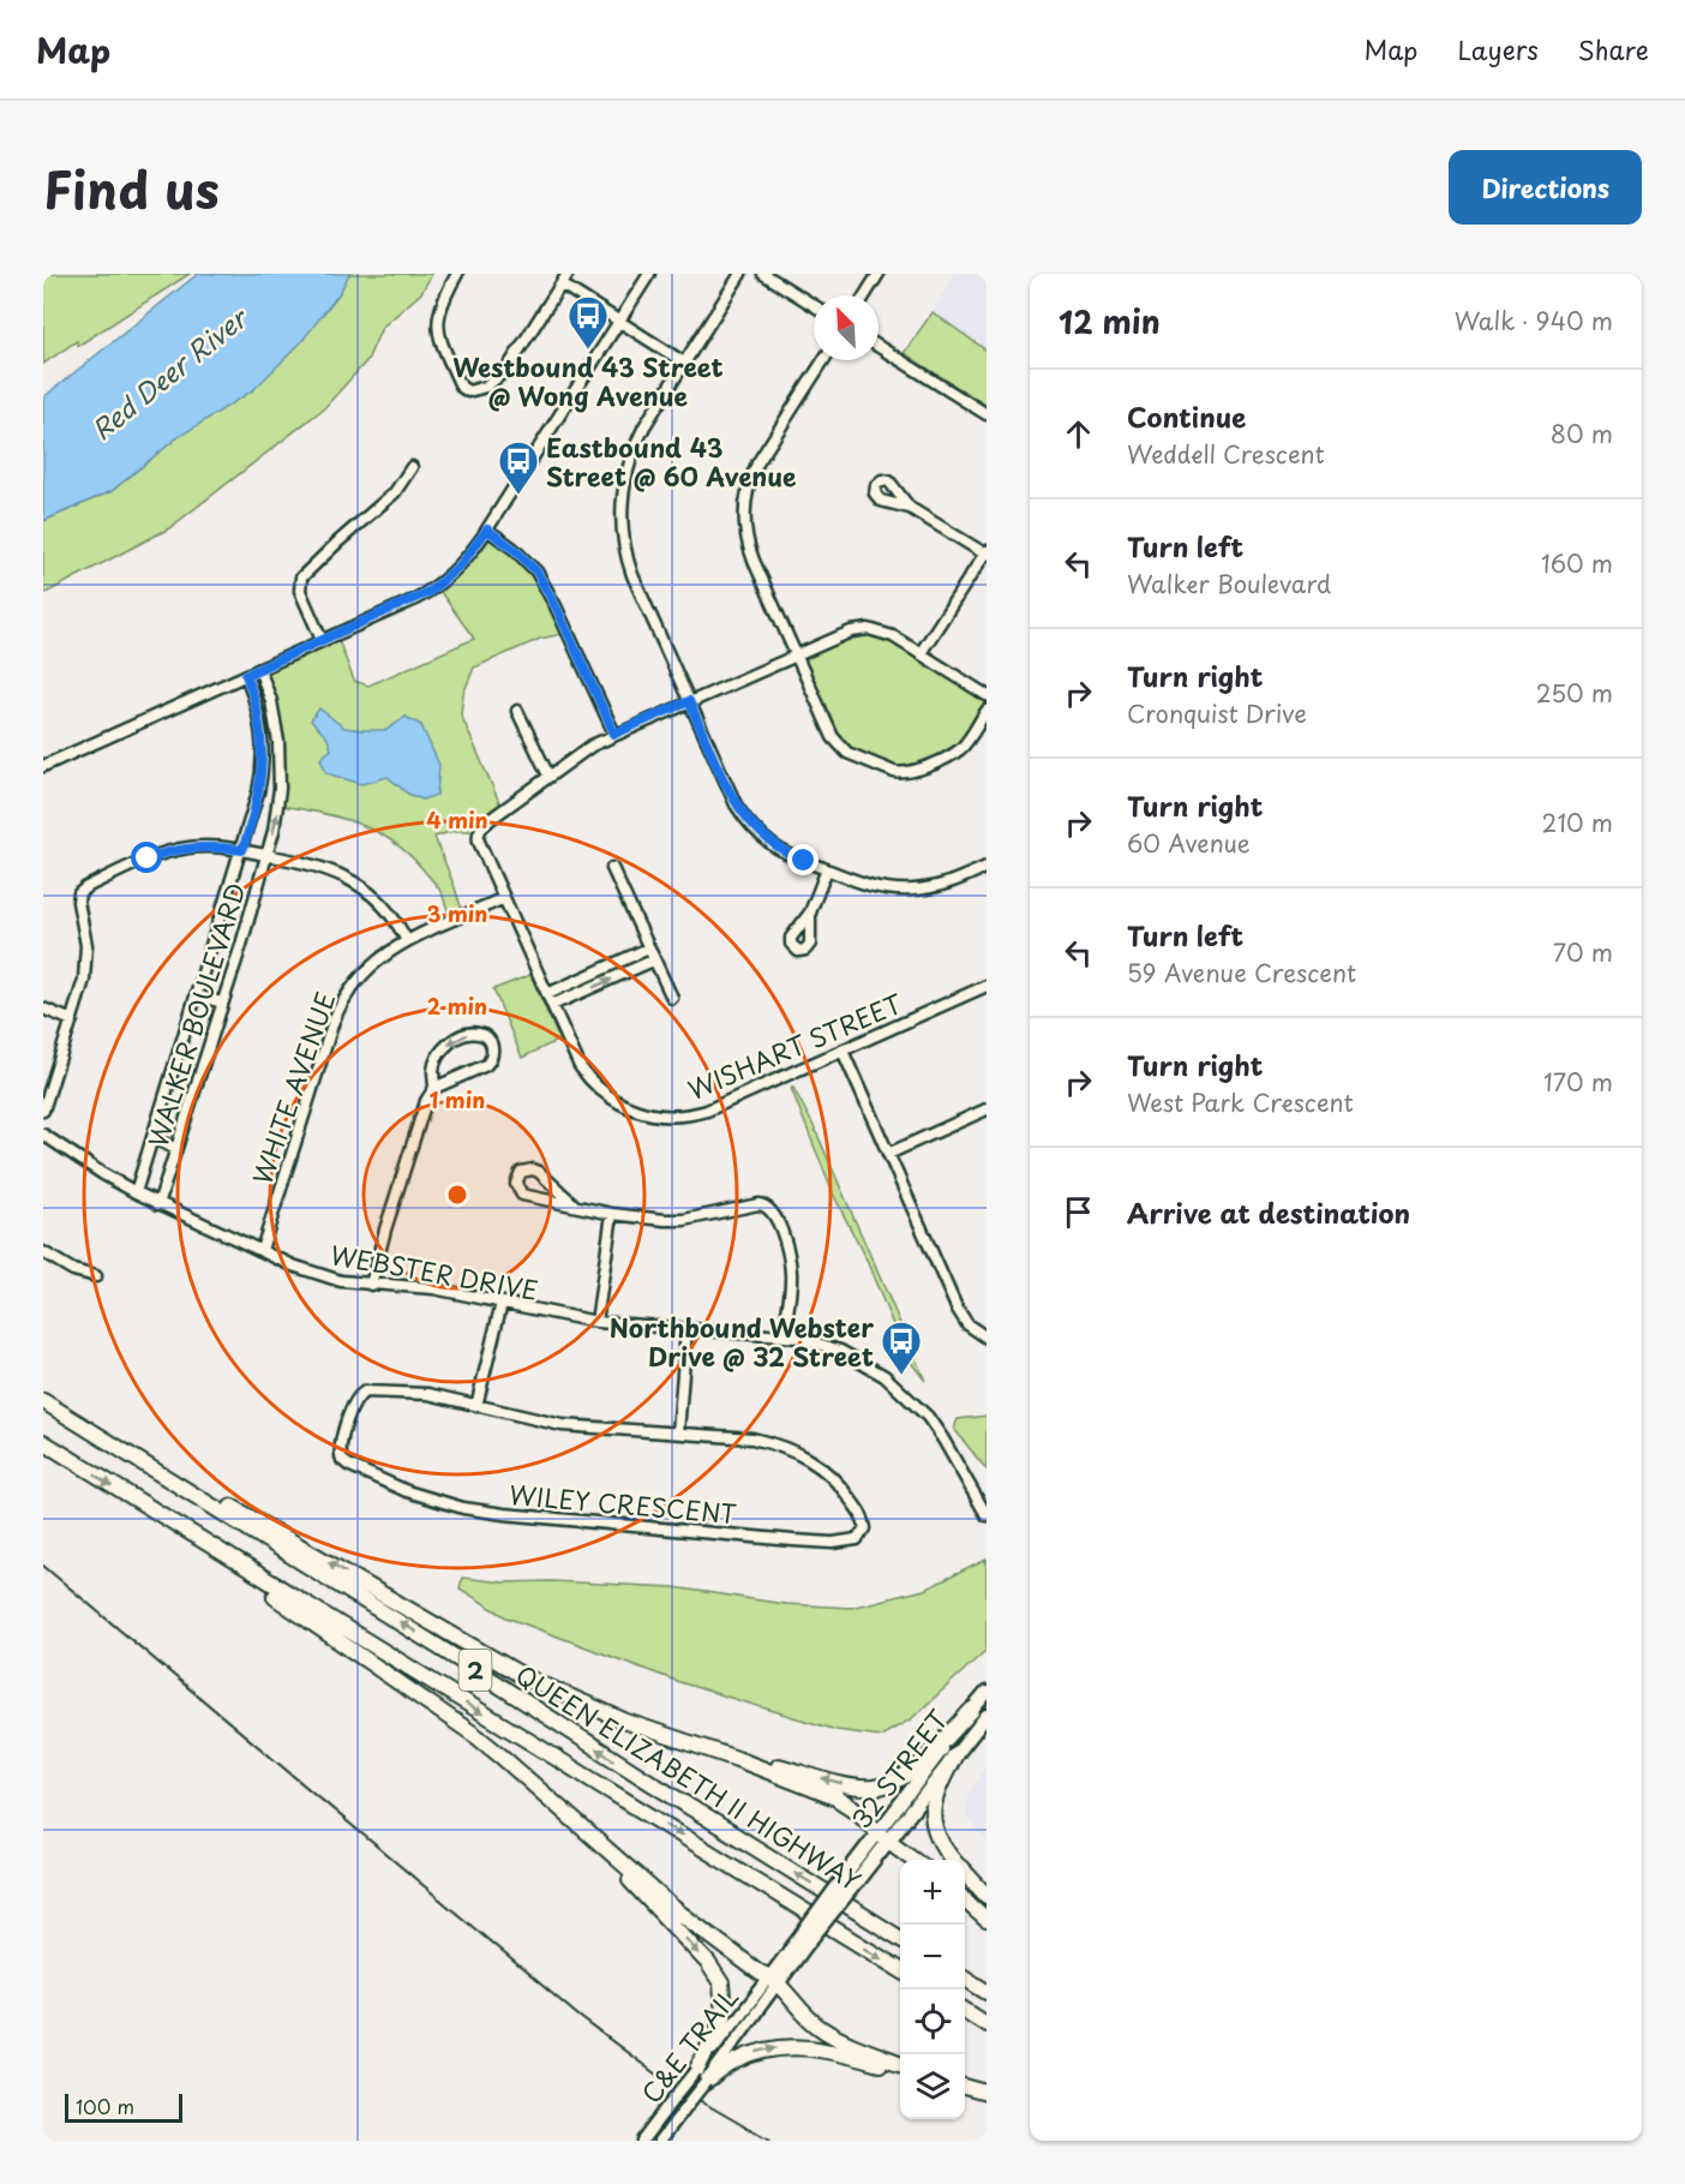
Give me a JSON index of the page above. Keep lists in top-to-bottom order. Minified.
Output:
{"streets":{"highway":["2","QUEEN ELIZABETH II HIGHWAY"],"main road":["32 STREET"],"street":["WALKER BOULEVARD","WISHART STREET","WHITE AVENUE","WEBSTER DRIVE","WILEY CRESCENT","C&E TRAIL"]},"crossings":[["WALKER BOULEVARD","WEBSTER DRIVE"],["WISHART STREET","WHITE AVENUE"],["WHITE AVENUE","WEBSTER DRIVE"],["32 STREET","C&E TRAIL"]],"water":["Red Deer River"],"places":{"bus stop":["Westbound 43 Street @ Wong Avenue","Eastbound 43 Street @ 60 Avenue","Northbound Webster Drive @ 32 Street"]},"scale_bar":"100 m","north":"top left","page":{"header":"Map","nav":["Map","Layers","Share"],"title":"Find us","buttons":"Directions","heading":["12 min","Walk · 940 m"],"list":[["Continue","Weddell Crescent","80 m"],["Turn left","Walker Boulevard","160 m"],["Turn right","Cronquist Drive","250 m"],["Turn right","60 Avenue","210 m"],["Turn left","59 Avenue Crescent","70 m"],["Turn right","West Park Crescent","170 m"],"Arrive at destination"],"map_buttons":["+","−"],"scale":"100 m"},"rings":["4 min","3 min","2 min","1 min"]}
